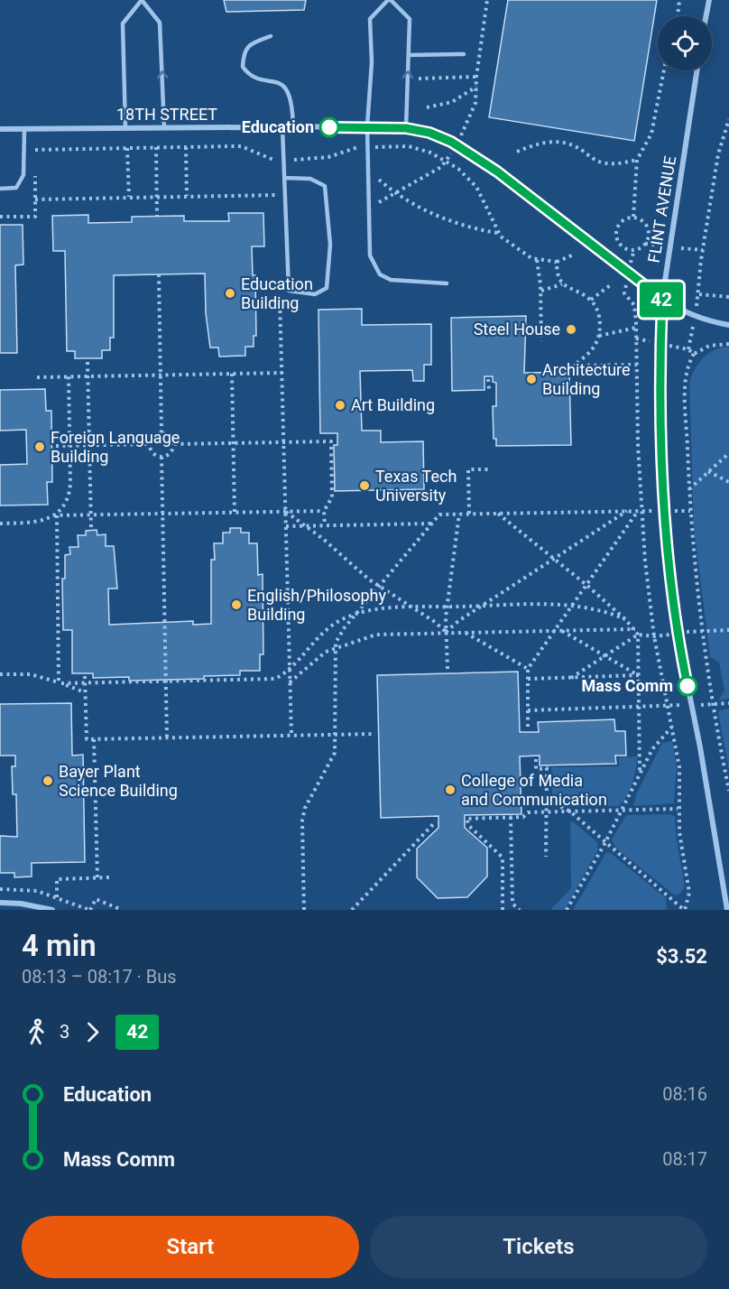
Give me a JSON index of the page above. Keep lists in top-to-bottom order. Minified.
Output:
{"streets":{"street":["18TH STREET","FLINT AVENUE"]},"crossings":[["18TH STREET","FLINT AVENUE"]],"places":["Education","Education Building","Steel House","Architecture Building","Art Building","Foreign Language Building","Texas Tech University","English/Philosophy Building","Mass Comm","Bayer Plant Science Building","College of Media and Communication"],"lines":["bus line 42"],"page":{"on_map":"42","heading":["4 min","08:13 – 08:17 · Bus","$3.52"],"legs":["3","42"],"list":[{"name":"Education","value":"08:16"},{"name":"Mass Comm","value":"08:17"}],"buttons":["Start","Tickets"]}}
